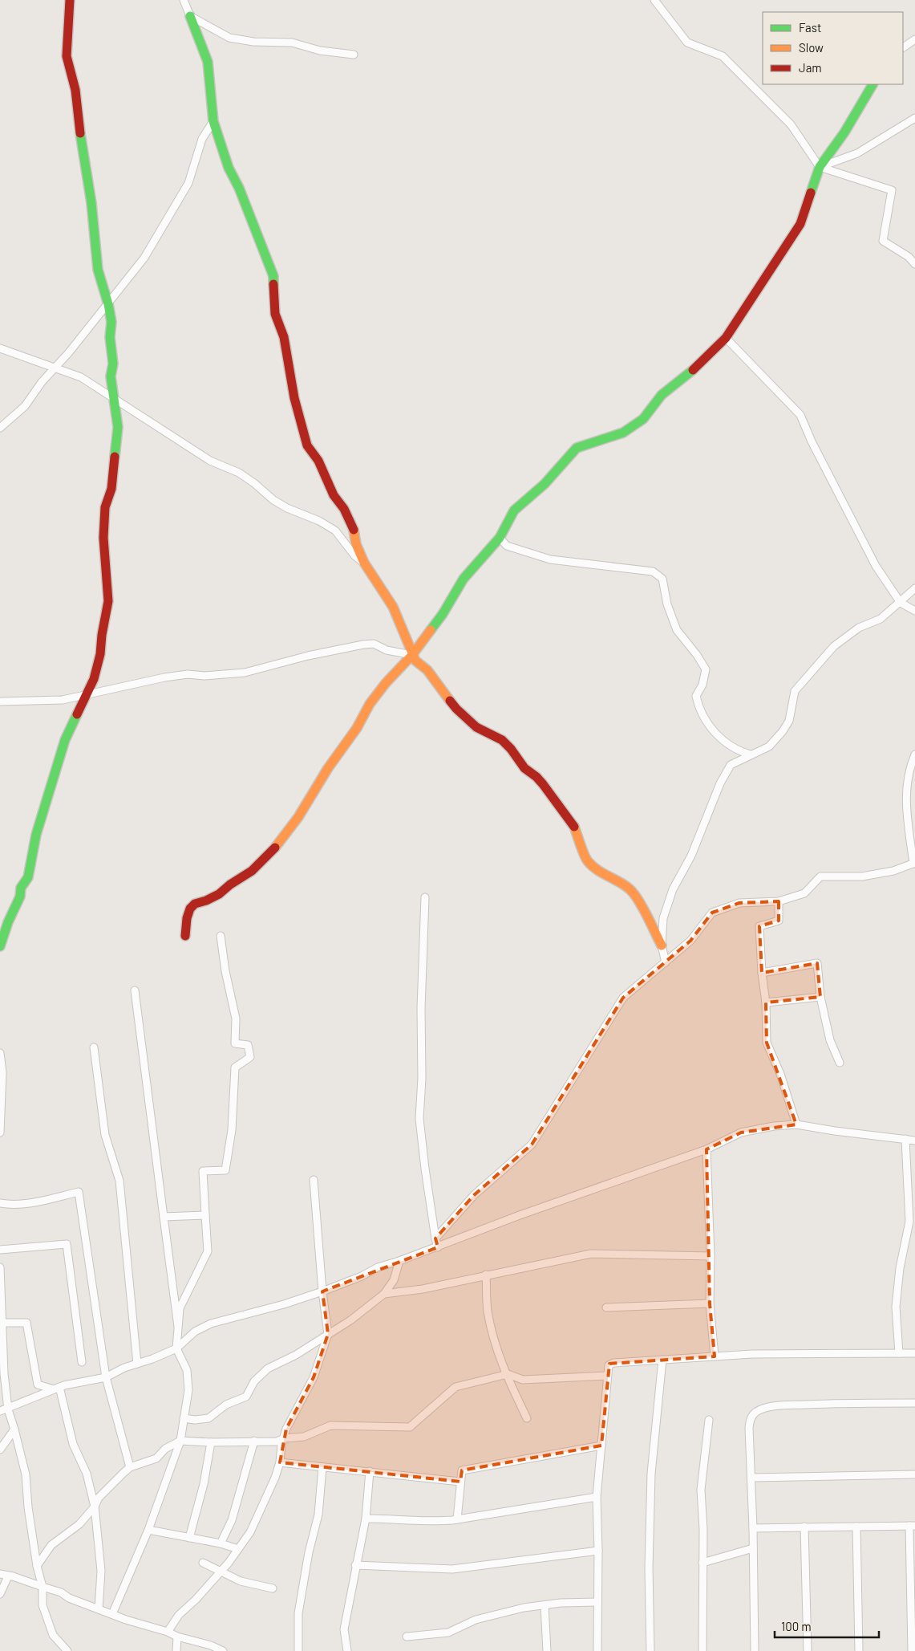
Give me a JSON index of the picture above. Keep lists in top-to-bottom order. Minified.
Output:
{"legend":["Fast","Slow","Jam"],"scale_bar":"100 m"}
